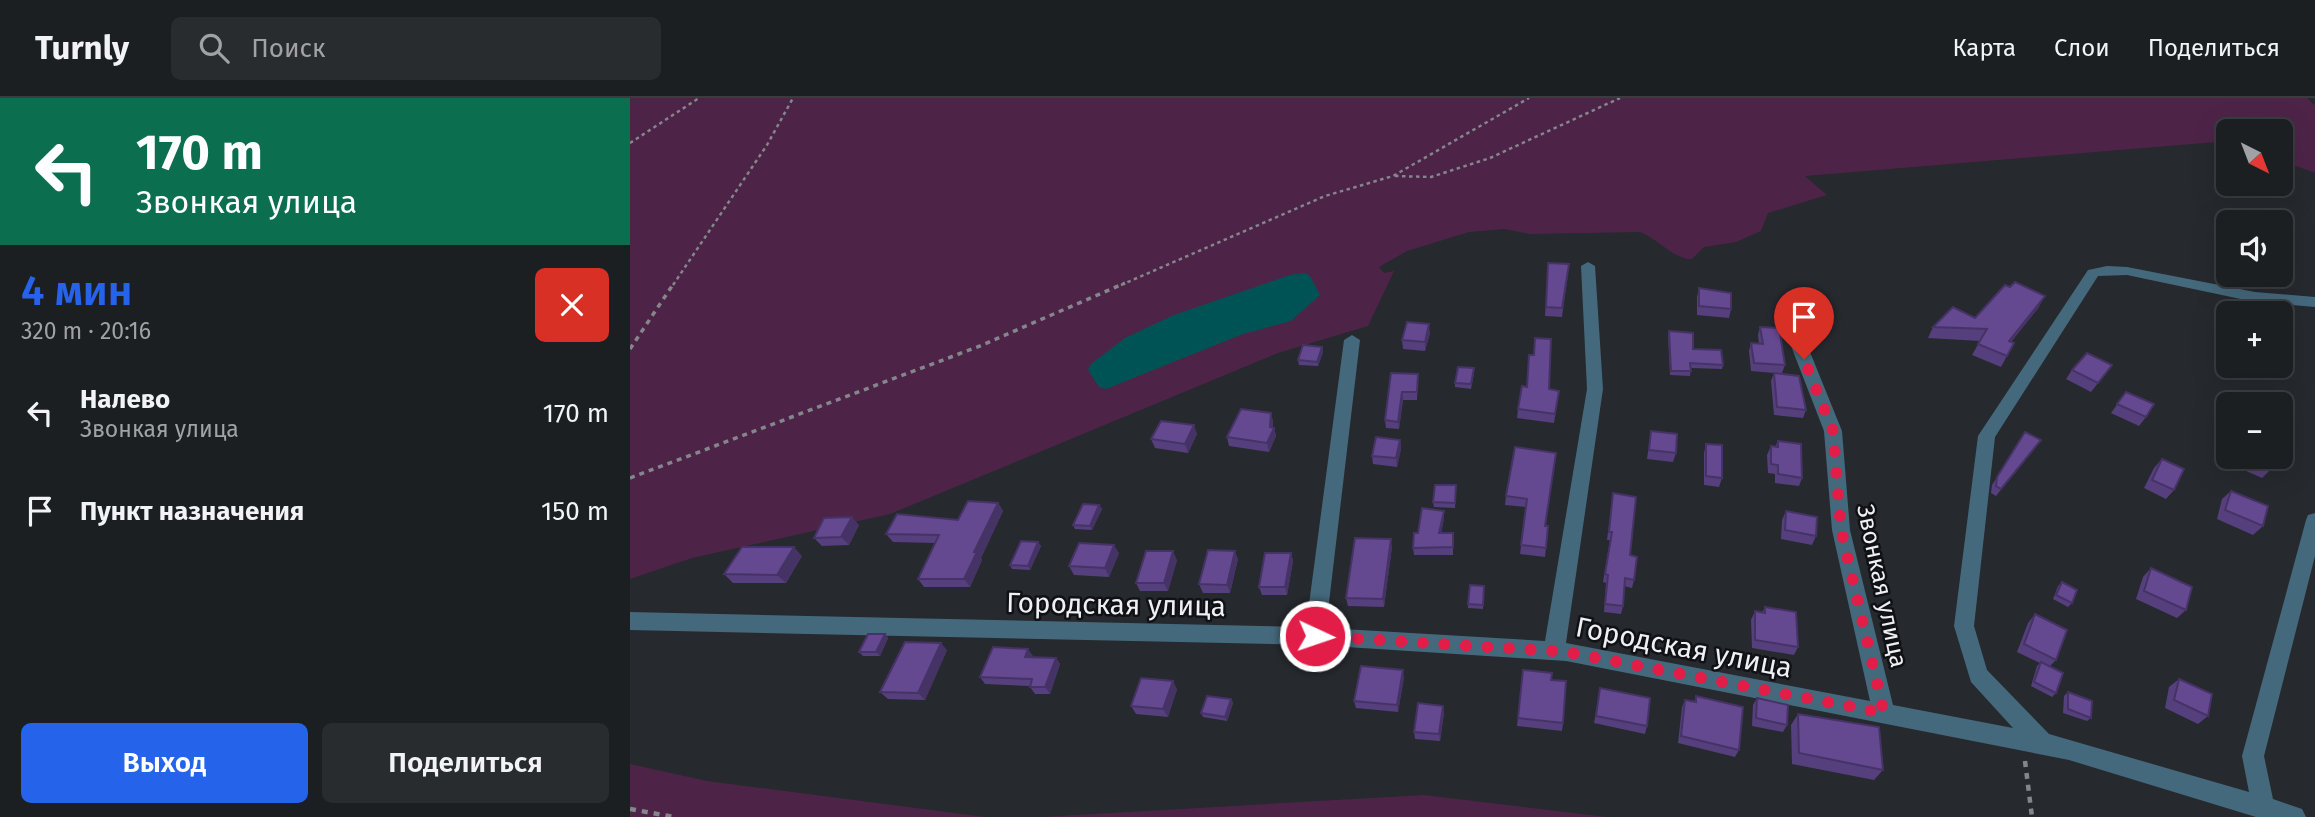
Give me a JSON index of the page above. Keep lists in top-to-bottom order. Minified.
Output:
{"streets":{"street":["Звонкая улица","Городская улица"]},"crossings":[["Звонкая улица","Городская улица"]],"north":"bottom right","page":{"header":"Turnly","search":"Поиск","nav":["Карта","Слои","Поделиться"],"turn":["170 m","Звонкая улица"],"map_buttons":["+","−"],"heading":["4 мин","320 m · 20:16"],"list":[{"name":"Налево","note":"Звонкая улица","value":"170 m"},{"name":"Пункт назначения","value":"150 m"}],"buttons":["Выход","Поделиться"]}}
